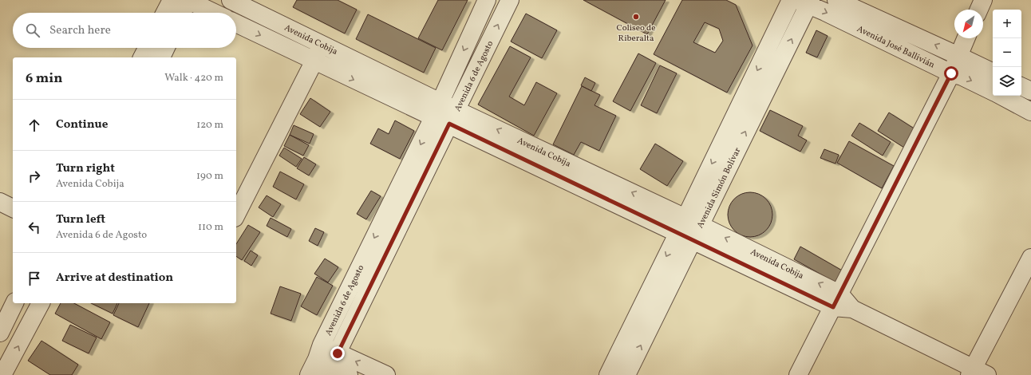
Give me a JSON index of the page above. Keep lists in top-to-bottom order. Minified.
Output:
{"streets":{"street":["Avenida Cobija","Avenida José Ballivián","Avenida 6 de Agosto","Avenida Simón Bolívar"]},"crossings":[["Avenida Cobija","Avenida 6 de Agosto"],["Avenida Cobija","Avenida Simón Bolívar"],["Avenida José Ballivián","Avenida Simón Bolívar"]],"places":["Coliseo de Riberalta"],"north":"bottom left","page":{"map_buttons":["+","−"],"search":"Search here","heading":["6 min","Walk · 420 m"],"list":[["Continue","120 m"],["Turn right","Avenida Cobija","190 m"],["Turn left","Avenida 6 de Agosto","110 m"],"Arrive at destination"]}}
